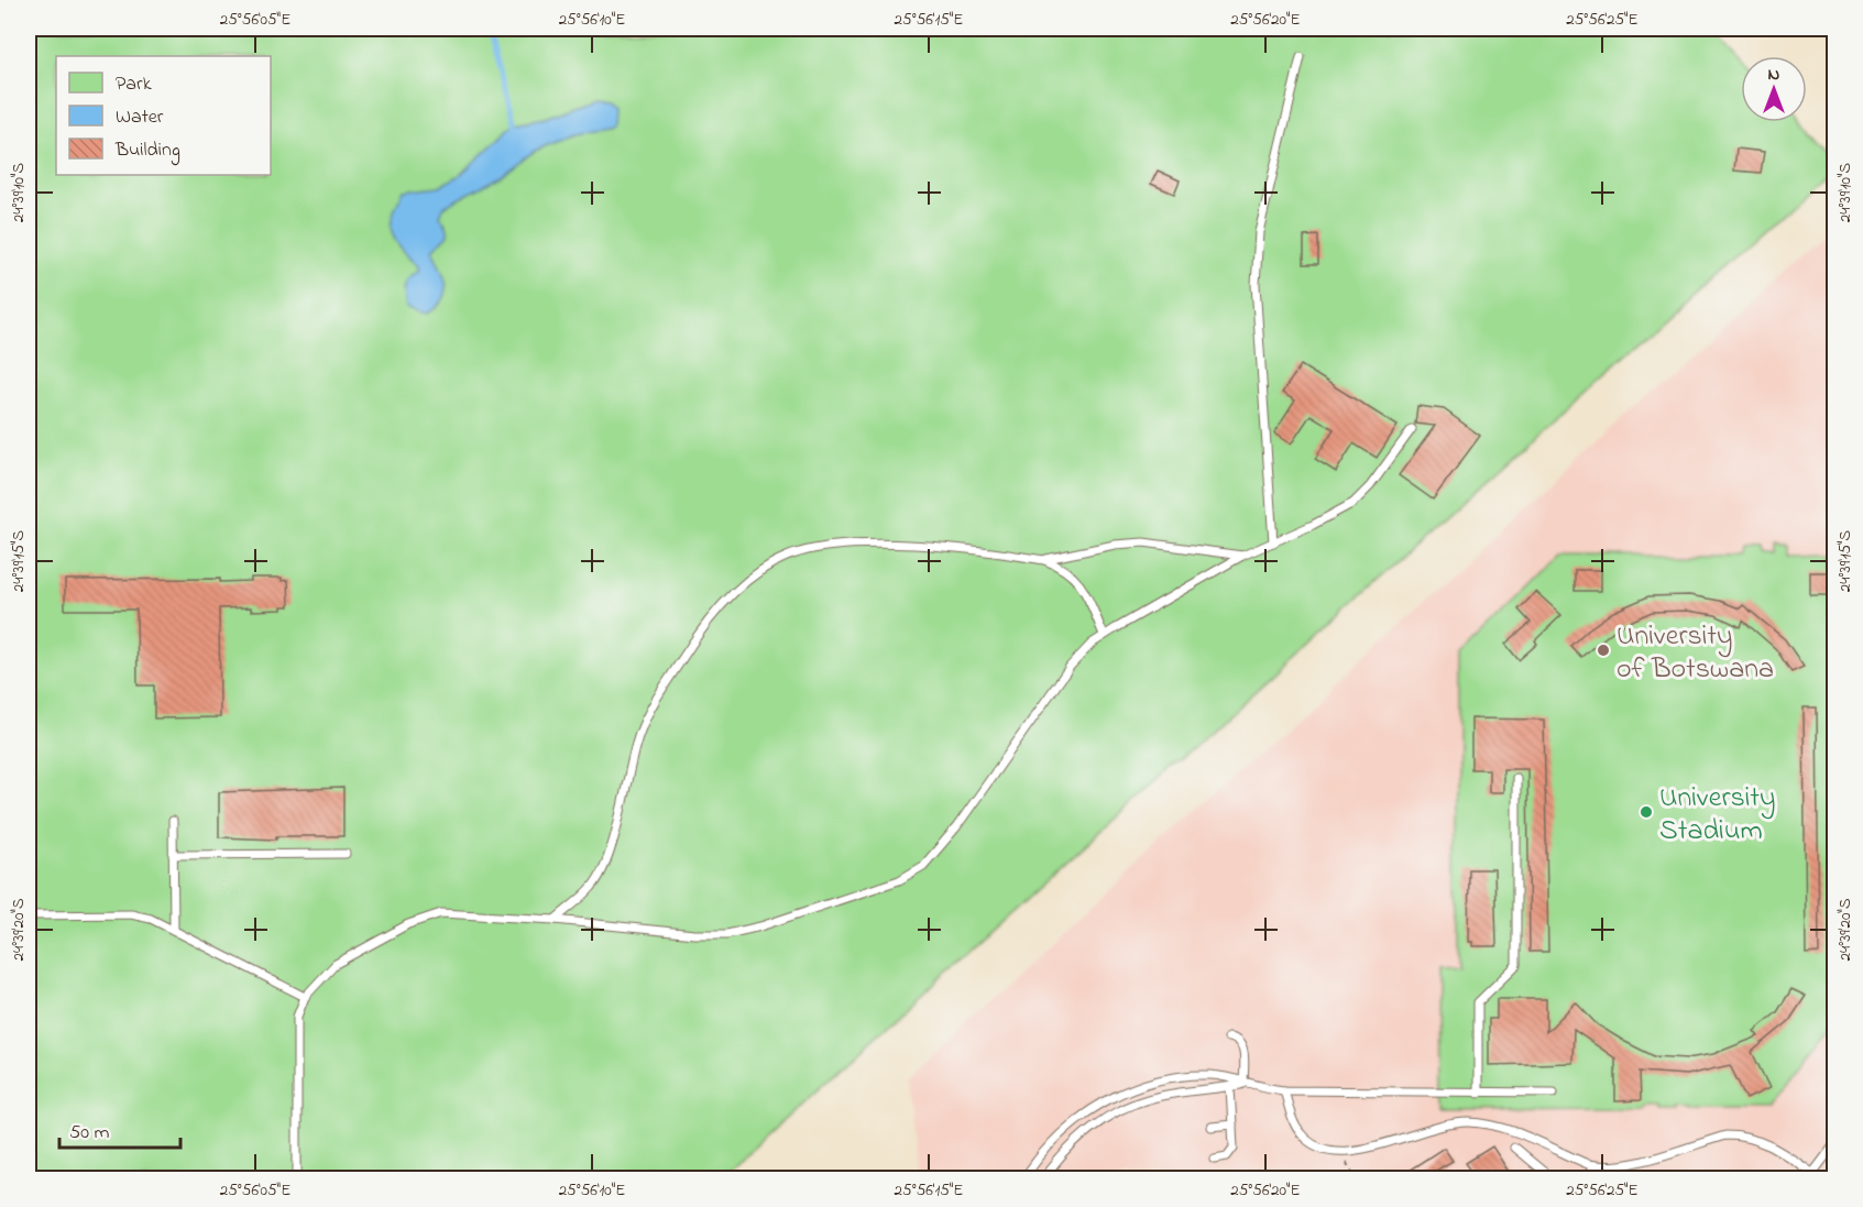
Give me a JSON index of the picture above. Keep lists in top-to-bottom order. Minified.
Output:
{"places":["University of Botswana","University Stadium"],"legend":["Park","Water","Building"],"scale_bar":"50 m","north":"top","coordinates":["25°56'05\"E","25°56'10\"E","25°56'15\"E","25°56'20\"E","25°56'25\"E","24°39'10\"S","24°39'15\"S","24°39'20\"S"]}
